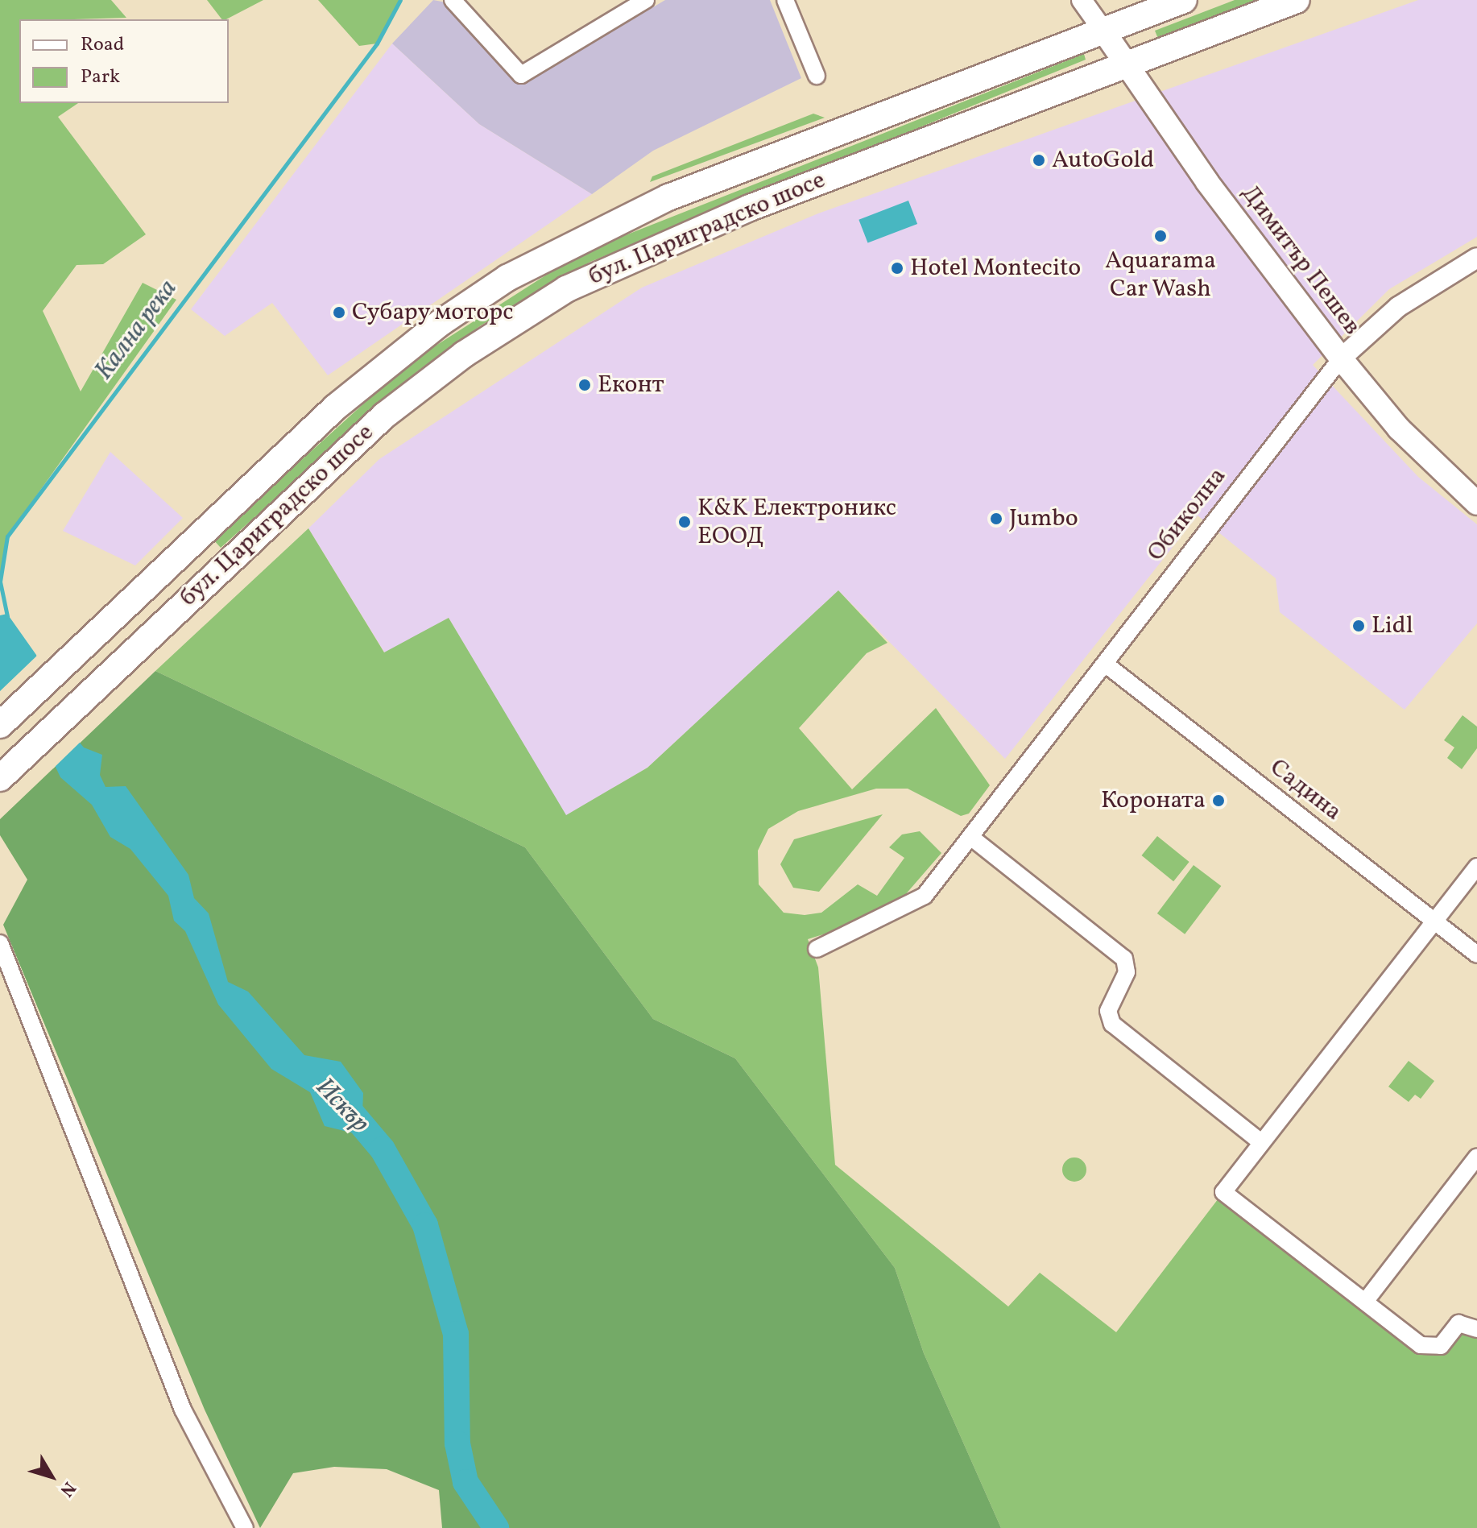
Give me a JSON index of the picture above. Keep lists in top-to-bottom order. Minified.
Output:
{"streets":{"highway":["бул. Цариградско шосе"],"main road":["Димитър Пешев"],"street":["Обиколна","Садина"]},"crossings":[["бул. Цариградско шосе","Димитър Пешев"],["Димитър Пешев","Обиколна"],["Обиколна","Садина"]],"water":["Кална река","Искър"],"places":["AutoGold","Aquarama Car Wash","Hotel Montecito","Субару моторс","Еконт","Jumbo","K&K Електроникс ЕООД","Lidl","Короната"],"legend":["Road","Park"],"north":"bottom right"}
